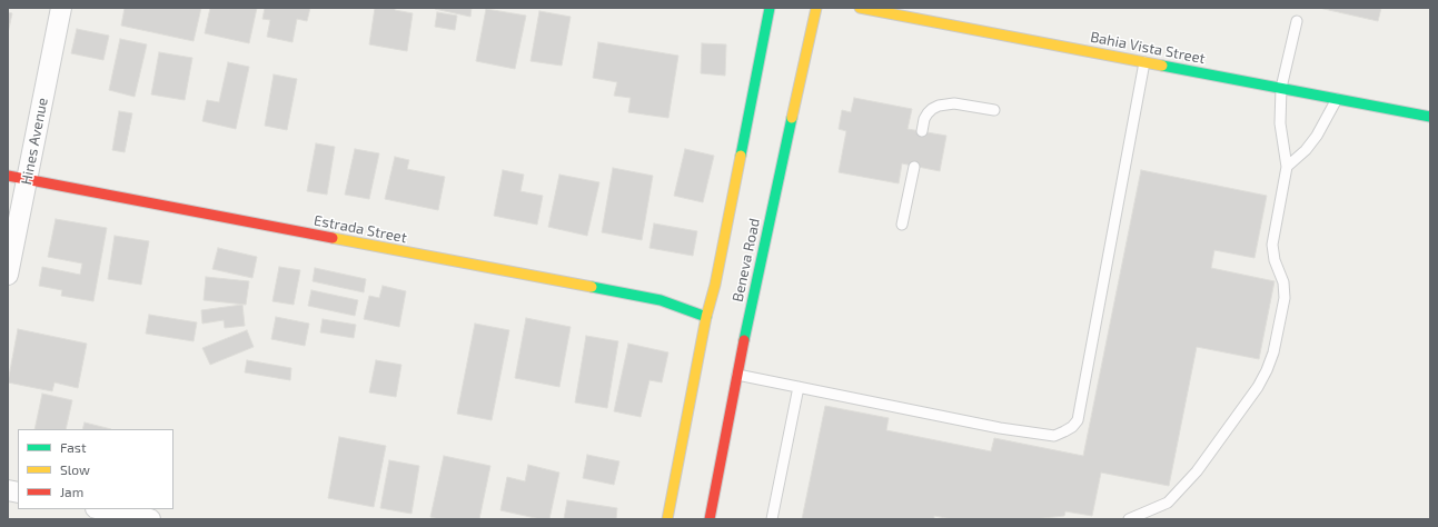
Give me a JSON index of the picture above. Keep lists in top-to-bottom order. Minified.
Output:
{"streets":{"street":["Bahia Vista Street","Hines Avenue","Estrada Street","Beneva Road"]},"crossings":[["Hines Avenue","Estrada Street"],["Estrada Street","Beneva Road"]],"legend":["Fast","Slow","Jam"]}
